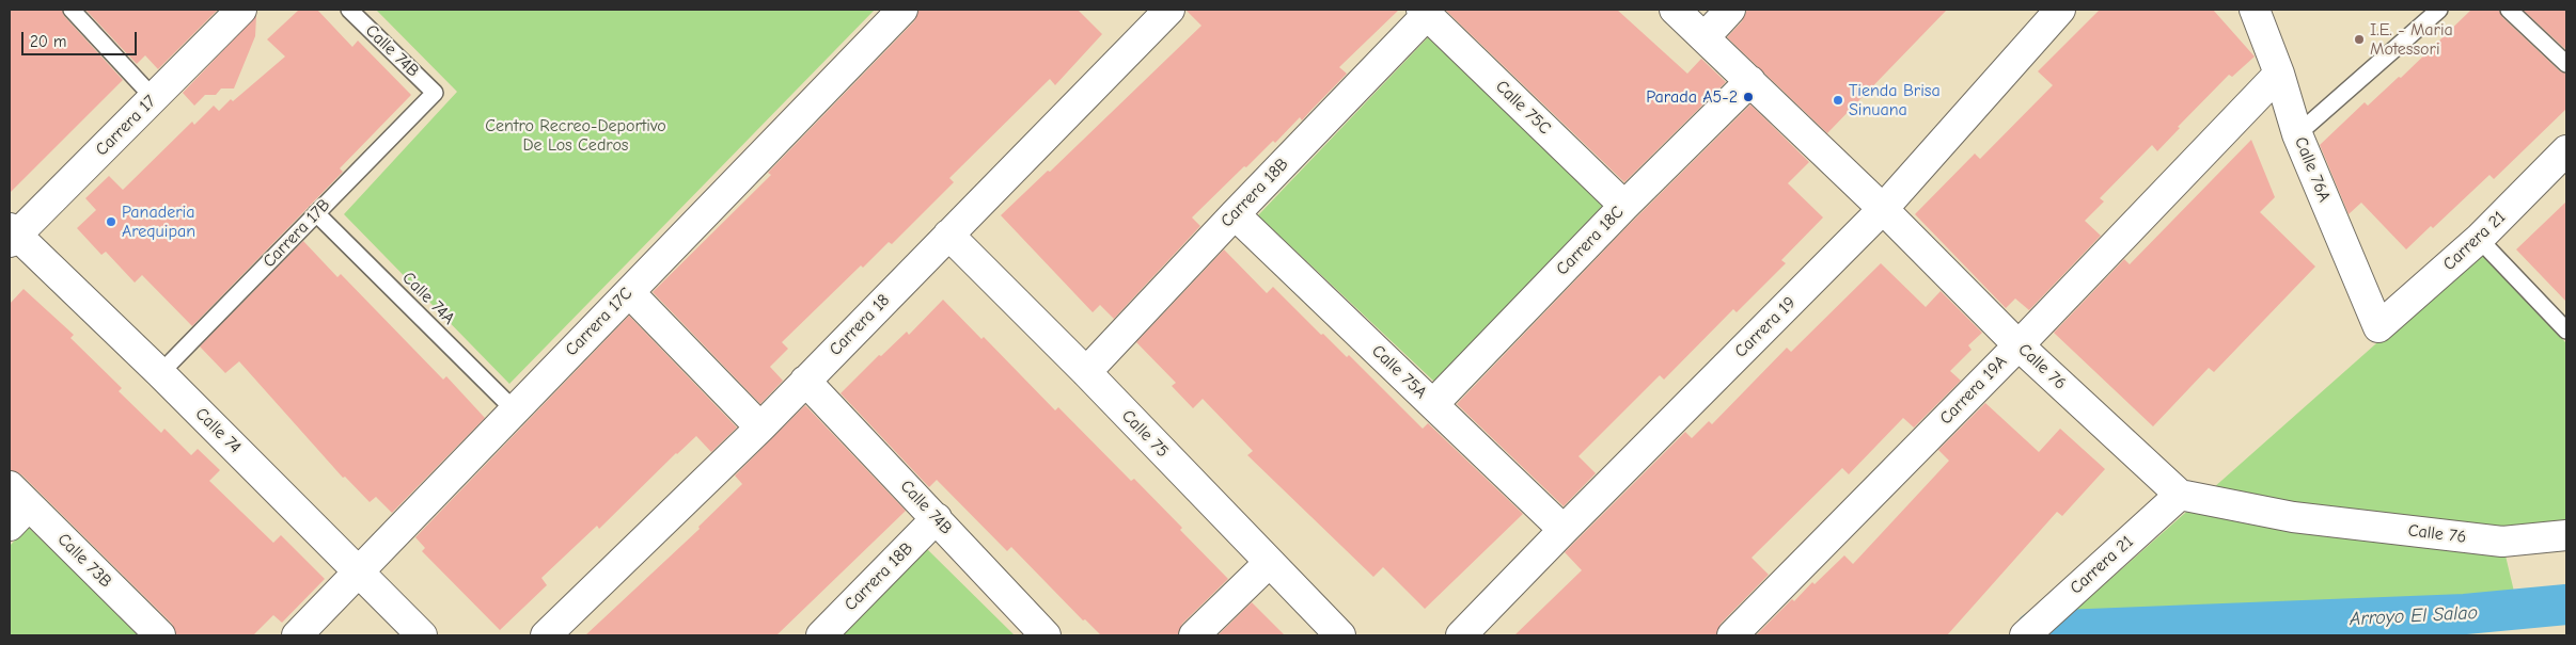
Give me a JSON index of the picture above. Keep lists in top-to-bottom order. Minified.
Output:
{"streets":{"street":["Calle 74B","Calle 75C","Carrera 17","Calle 76A","Carrera 18B","Carrera 18C","Carrera 21","Carrera 17C","Carrera 18","Carrera 19","Calle 76","Calle 75A","Carrera 19A","Calle 74","Calle 75","Calle 73B"],"lane":["Carrera 17B","Calle 74A"]},"crossings":[["Calle 74B","Carrera 18B"],["Calle 74B","Carrera 17B"],["Calle 74B","Carrera 18"],["Calle 75C","Carrera 18B"],["Calle 75C","Carrera 18C"],["Carrera 17","Calle 74"],["Calle 76A","Carrera 21"],["Calle 76A","Carrera 19A"],["Carrera 18B","Calle 75A"],["Carrera 18B","Calle 75"],["Carrera 17B","Calle 74A"],["Carrera 17B","Calle 74"],["Carrera 18C","Calle 76"],["Carrera 18C","Calle 75A"],["Carrera 21","Calle 76"],["Calle 74A","Carrera 17C"],["Carrera 17C","Calle 74"],["Carrera 18","Calle 75"],["Carrera 19","Calle 76"],["Carrera 19","Calle 75A"],["Calle 76","Carrera 19A"]],"water":["Arroyo El Salao"],"parks":["Centro Recreo-Deportivo De Los Cedros"],"places":["I.E. - Maria Motessori","Parada A5-2","Tienda Brisa Sinuana","Panaderia Arequipan"],"scale_bar":"20 m"}
